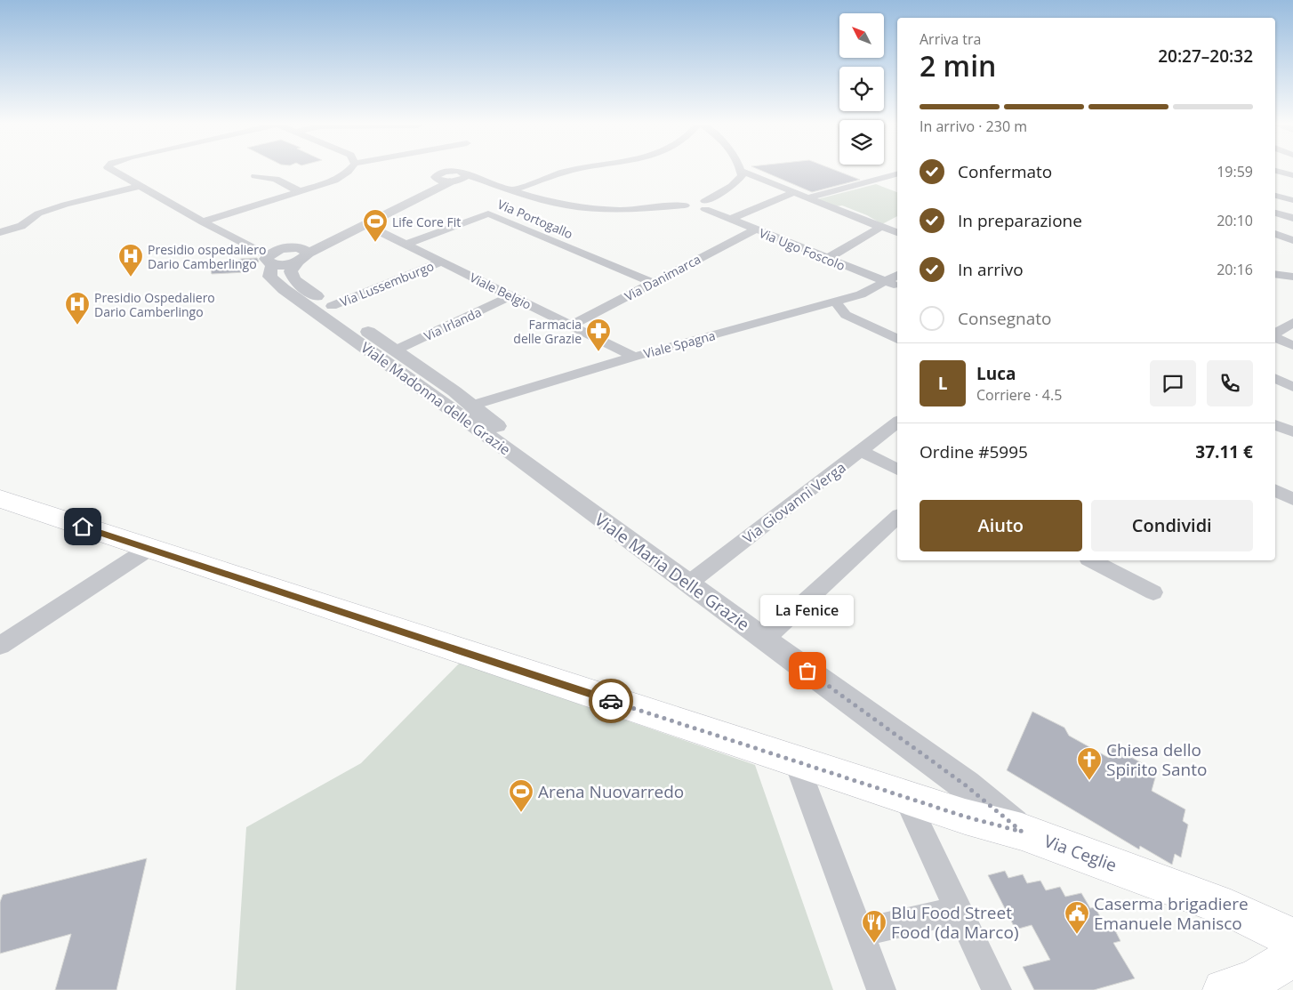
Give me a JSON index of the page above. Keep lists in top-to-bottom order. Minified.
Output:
{"streets":{"main road":["Via Ceglie"],"street":["Via Portogallo","Via Ugo Foscolo","Via Danimarca","Via Lussemburgo","Viale Belgio","Via Irlanda","Viale Spagna","Viale Madonna delle Grazie","Via Giovanni Verga","Viale Maria Delle Grazie"]},"crossings":[["Via Portogallo","Via Danimarca"],["Via Portogallo","Viale Belgio"],["Via Ugo Foscolo","Via Danimarca"],["Via Ugo Foscolo","Viale Spagna"],["Via Danimarca","Viale Belgio"],["Via Lussemburgo","Viale Belgio"],["Via Lussemburgo","Viale Madonna delle Grazie"],["Viale Belgio","Via Irlanda"],["Viale Belgio","Viale Spagna"],["Via Irlanda","Viale Madonna delle Grazie"],["Viale Spagna","Viale Madonna delle Grazie"],["Viale Madonna delle Grazie","Viale Maria Delle Grazie"],["Via Giovanni Verga","Viale Maria Delle Grazie"],["Viale Maria Delle Grazie","Via Ceglie"]],"places":{"sports":["Life Core Fit","Arena Nuovarredo"],"hospital":["Presidio ospedaliero Dario Camberlingo","Presidio Ospedaliero Dario Camberlingo"],"pharmacy":["Farmacia delle Grazie"],"other":["La Fenice"],"church":["Chiesa dello Spirito Santo"],"public building":["Caserma brigadiere Emanuele Manisco"],"restaurant":["Blu Food Street Food (da Marco)"]},"north":"top left","page":{"heading":["2 min","Arriva tra","20:27–20:32"],"panel":["Luca","Corriere · 4.5","Ordine #5995","37.11 €"],"bar":"In arrivo · 230 m","list":[["Confermato","19:59"],["In preparazione","20:10"],["In arrivo","20:16"],"Consegnato"],"round":"L","buttons":["Aiuto","Condividi"],"bubble":"La Fenice"}}
